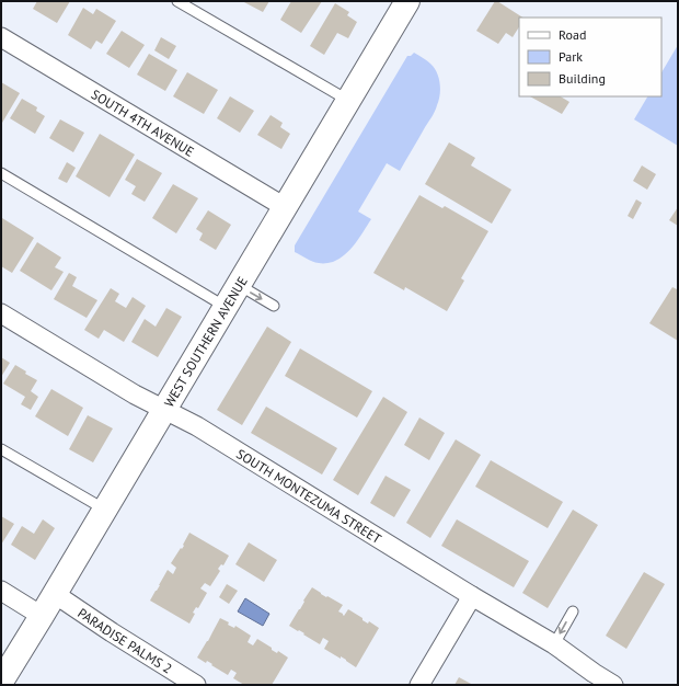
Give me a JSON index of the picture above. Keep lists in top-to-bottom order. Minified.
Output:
{"streets":{"main road":["WEST SOUTHERN AVENUE"],"street":["SOUTH 4TH AVENUE","SOUTH MONTEZUMA STREET","PARADISE PALMS 2"]},"crossings":[["SOUTH 4TH AVENUE","WEST SOUTHERN AVENUE"],["WEST SOUTHERN AVENUE","SOUTH MONTEZUMA STREET"],["WEST SOUTHERN AVENUE","PARADISE PALMS 2"]],"legend":["Road","Park","Building"]}
